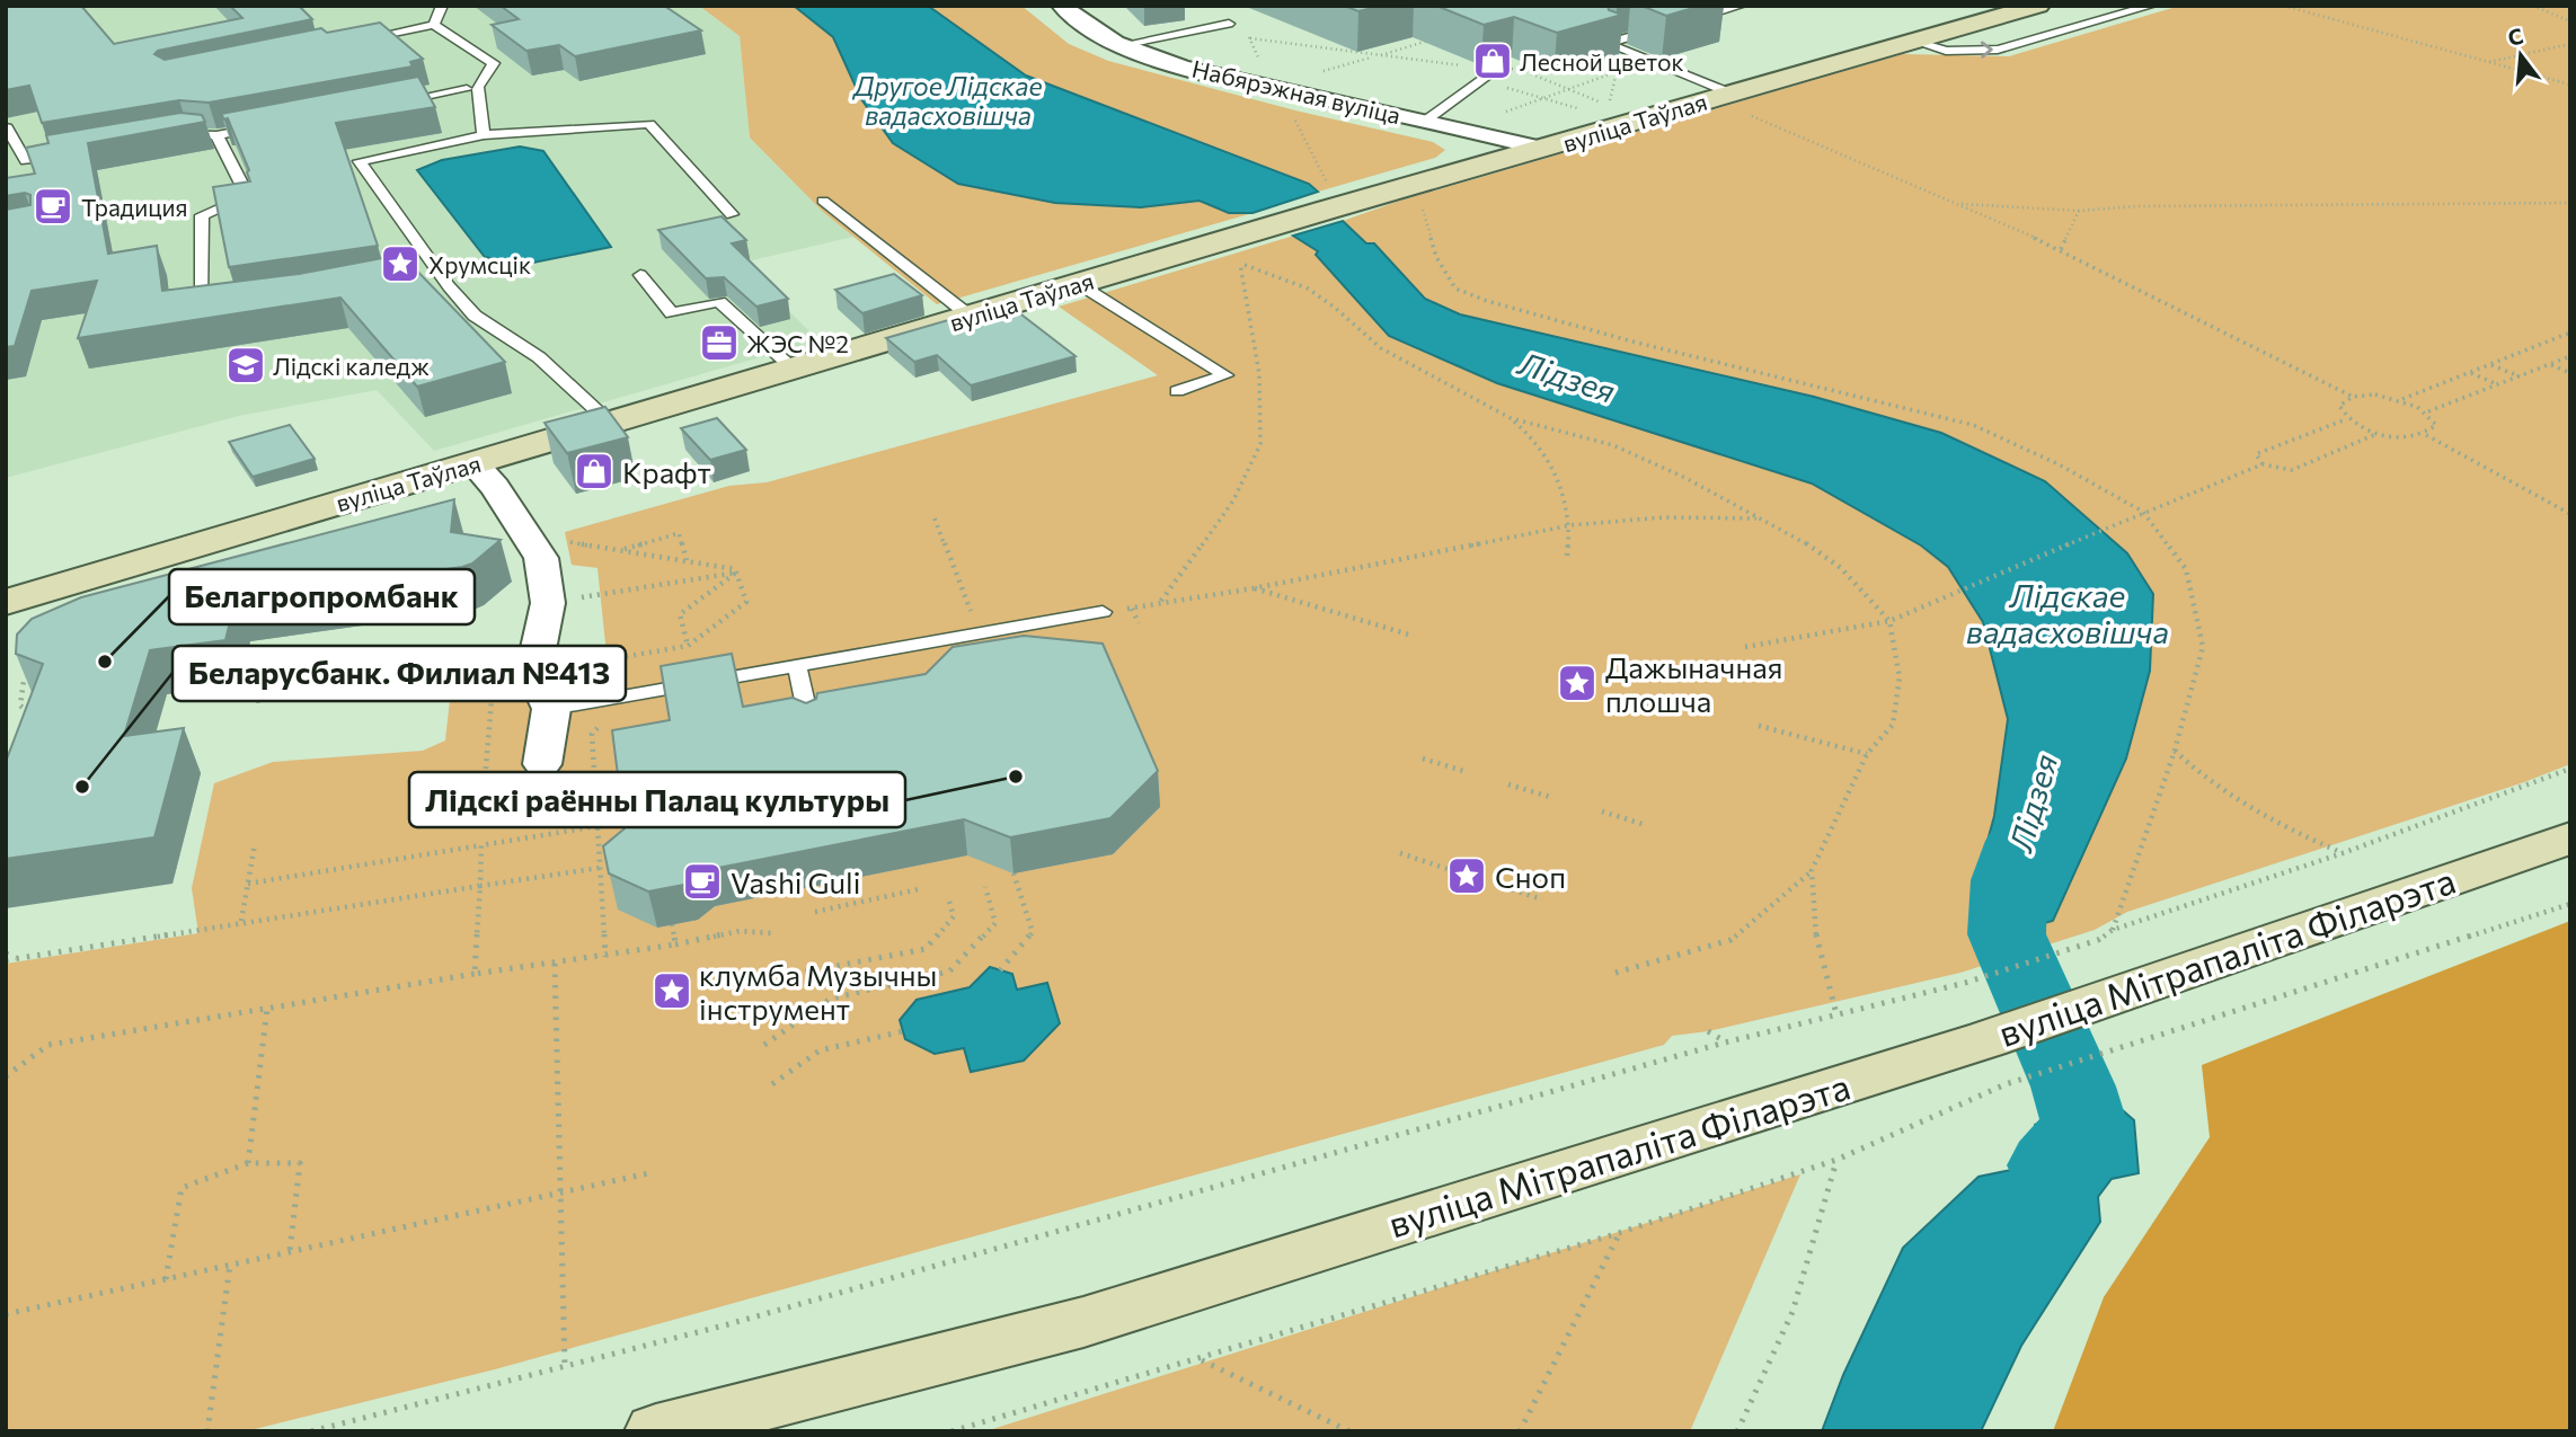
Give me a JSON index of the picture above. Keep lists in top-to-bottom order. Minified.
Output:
{"streets":{"main road":["вуліца Таўлая","вуліца Мітрапаліта Філарэта"],"street":["Набярэжная вуліца"]},"crossings":[["Набярэжная вуліца","вуліца Таўлая"]],"water":["Другое Лідскае вадасховішча","Лідзея","Лідскае вадасховішча"],"places":{"shop":["Лесной цветок","Крафт"],"cafe":["Традиция","Vashi Guli"],"place":["Хрумсцік","Дажыначная плошча","Сноп","клумба Музычны інструмент"],"office":["ЖЭС №2"],"school or university":["Лідскі каледж"],"other":["Белагропромбанк","Лідскі раённы Палац культуры","Беларусбанк. Филиал №413"]},"north":"top"}
